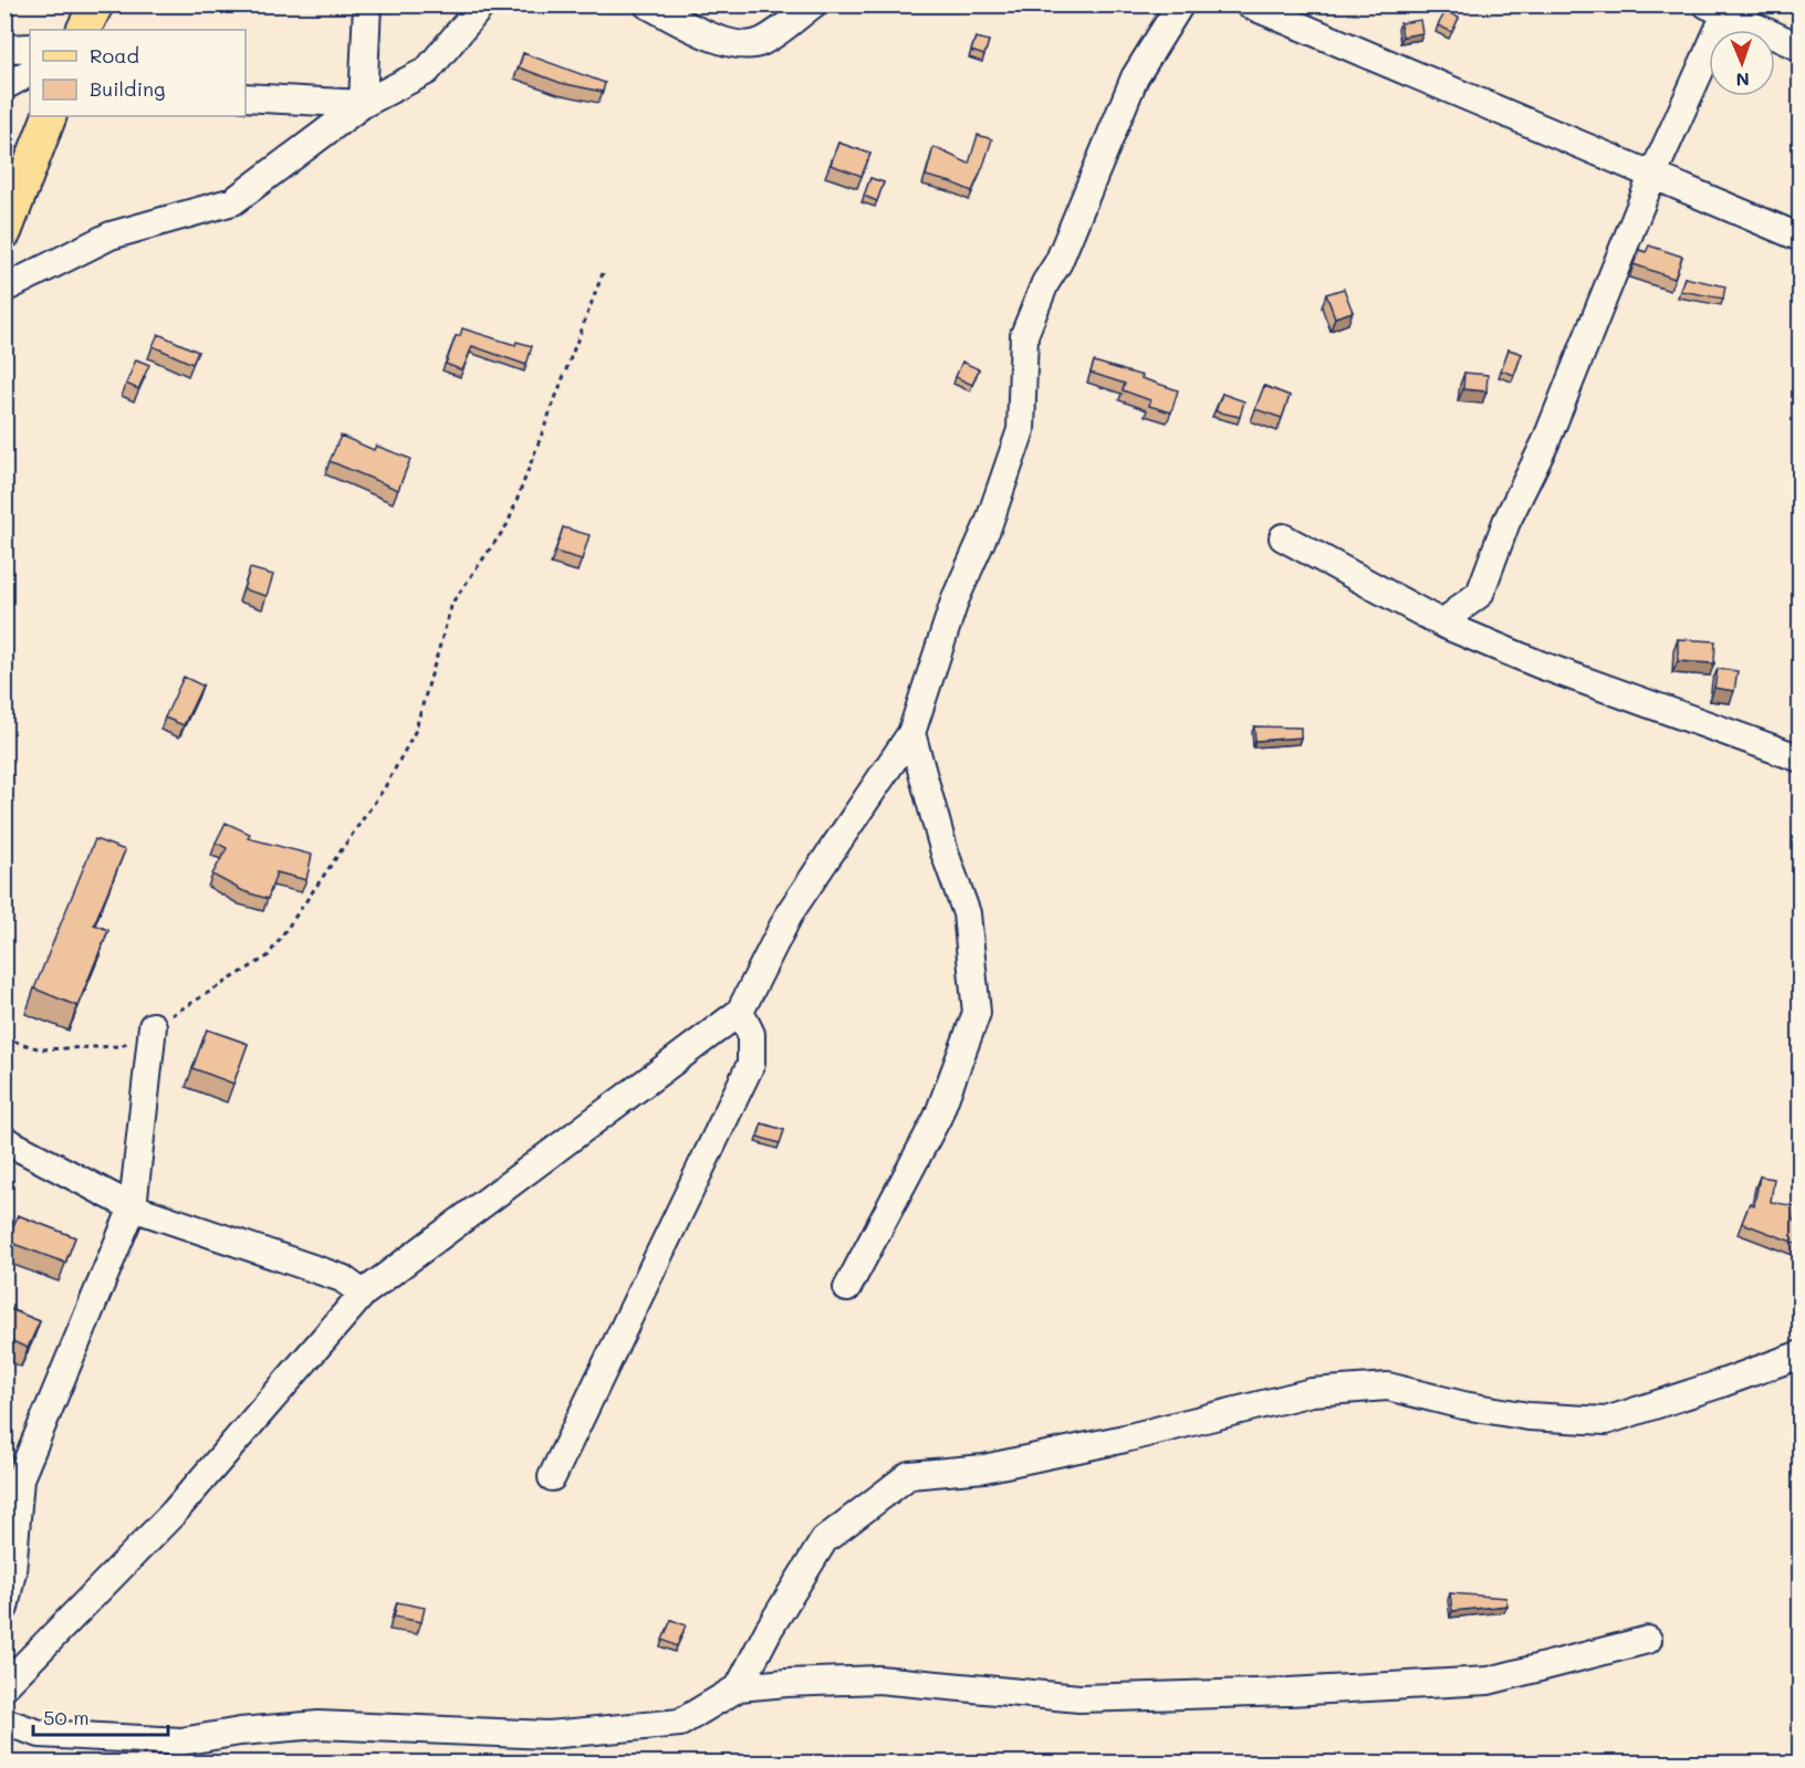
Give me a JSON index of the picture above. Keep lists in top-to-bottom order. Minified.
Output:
{"legend":["Road","Building"],"scale_bar":"50 m","north":"bottom"}
